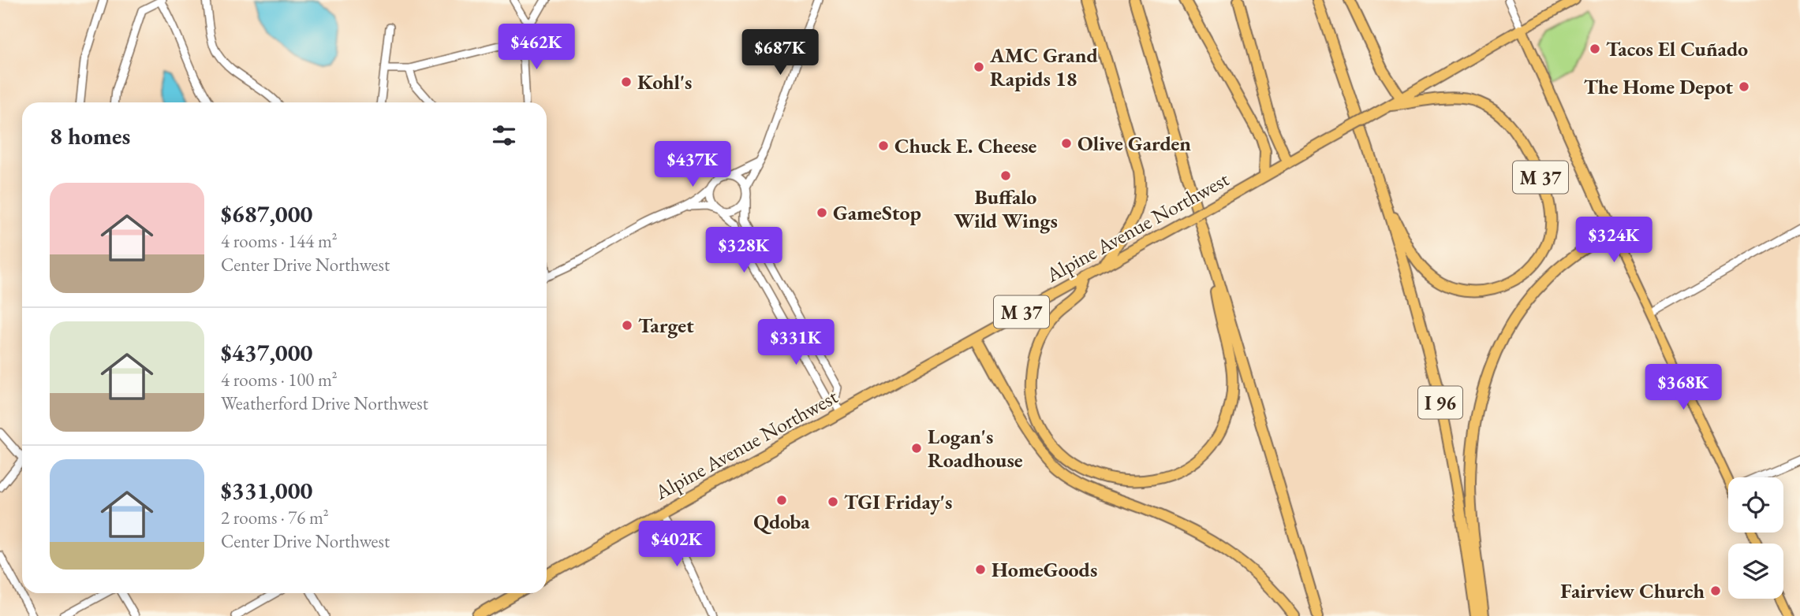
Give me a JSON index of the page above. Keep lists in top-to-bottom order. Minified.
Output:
{"streets":{"highway":["M 37","Alpine Avenue Northwest","I 96"]},"crossings":[["M 37","Alpine Avenue Northwest"],["M 37","I 96"]],"places":["Tacos El Cuñado","AMC Grand Rapids 18","Kohl's","The Home Depot","Olive Garden","Chuck E. Cheese","Buffalo Wild Wings","GameStop","Target","Logan's Roadhouse","Qdoba","TGI Friday's","HomeGoods","Fairview Church"],"page":{"price":["$462K","$687K","$437K","$324K","$328K","$331K","$368K","$402K"],"heading":"8 homes","list":[{"name":"$687,000","note":"4 rooms · 144 m² · Center Drive Northwest"},{"name":"$437,000","note":"4 rooms · 100 m² · Weatherford Drive Northwest"},{"name":"$331,000","note":"2 rooms · 76 m² · Center Drive Northwest"}]}}
